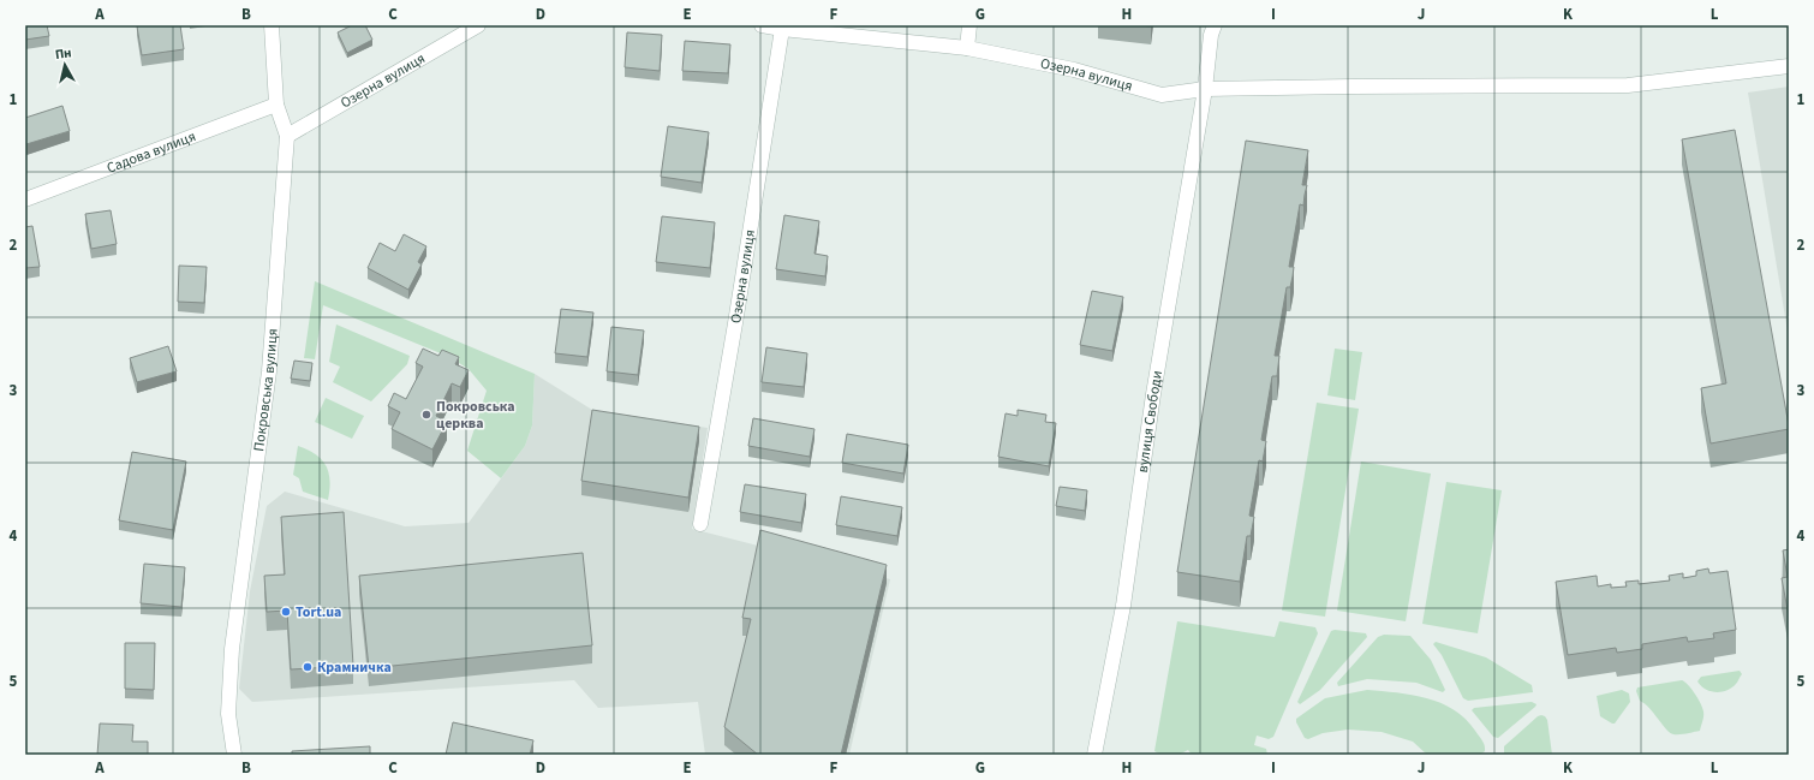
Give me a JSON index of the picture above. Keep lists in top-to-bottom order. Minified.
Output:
{"streets":{"street":["Озерна вулиця","Садова вулиця","Покровська вулиця","вулиця Свободи"]},"crossings":[["Озерна вулиця","Покровська вулиця"],["Озерна вулиця","вулиця Свободи"],["Садова вулиця","Покровська вулиця"]],"places":["Покровська церква","Tort.ua","Крамничка"],"north":"top","grid":{"columns":["A","B","C","D","E","F","G","H","I","J","K","L"],"rows":["1","2","3","4","5"]}}
